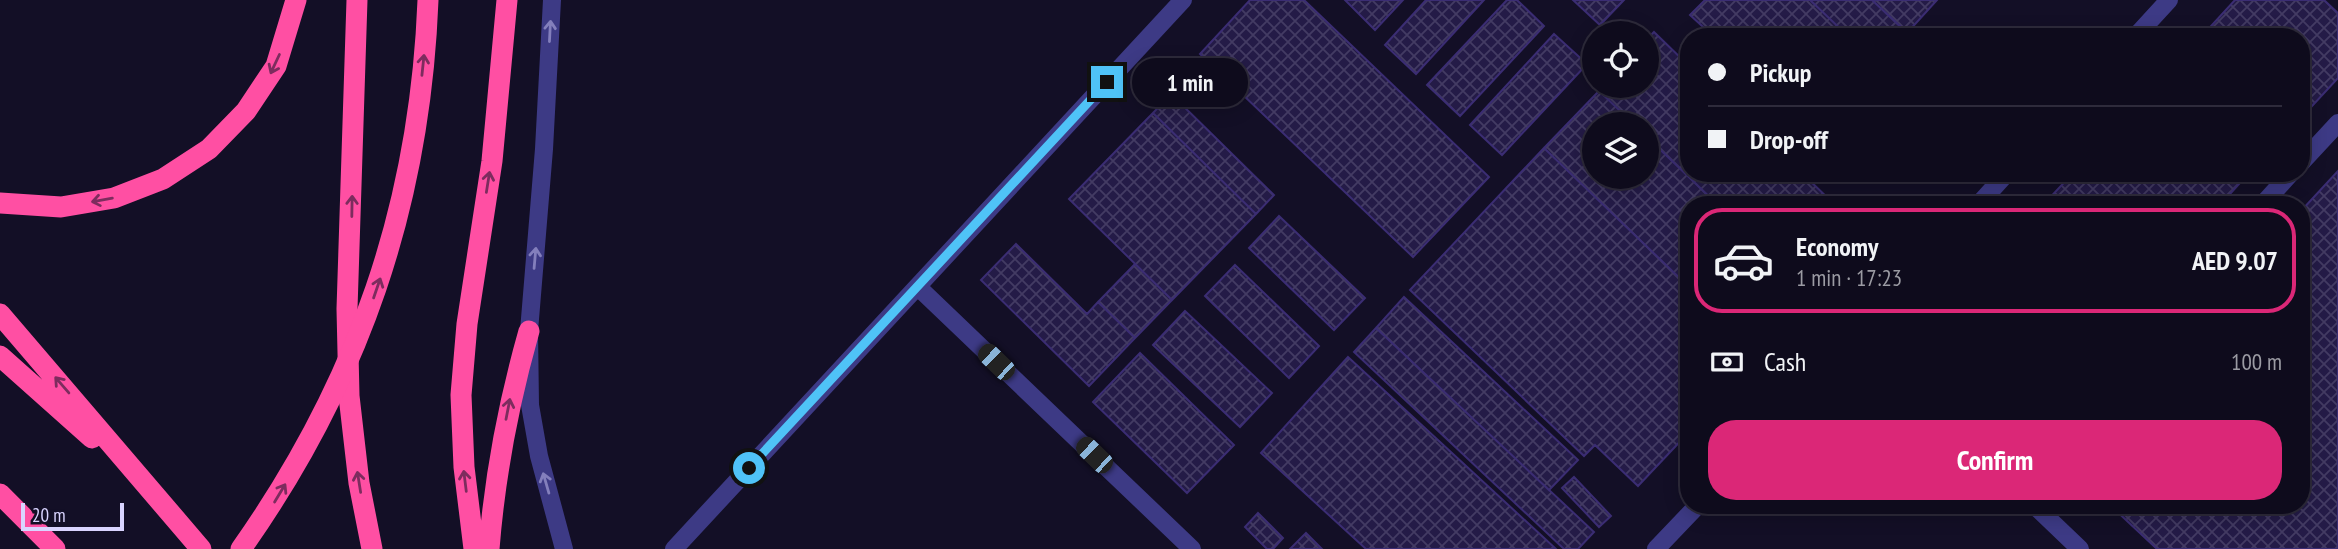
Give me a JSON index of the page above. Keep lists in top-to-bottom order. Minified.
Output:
{"scale_bar":"20 m","page":{"banner":["Pickup","Drop-off"],"bubble":"1 min","list":[{"name":"Economy","note":"1 min · 17:23","value":"AED 9.07"}],"pay":["Cash","100 m"],"buttons":"Confirm","scale":"20 m"}}
